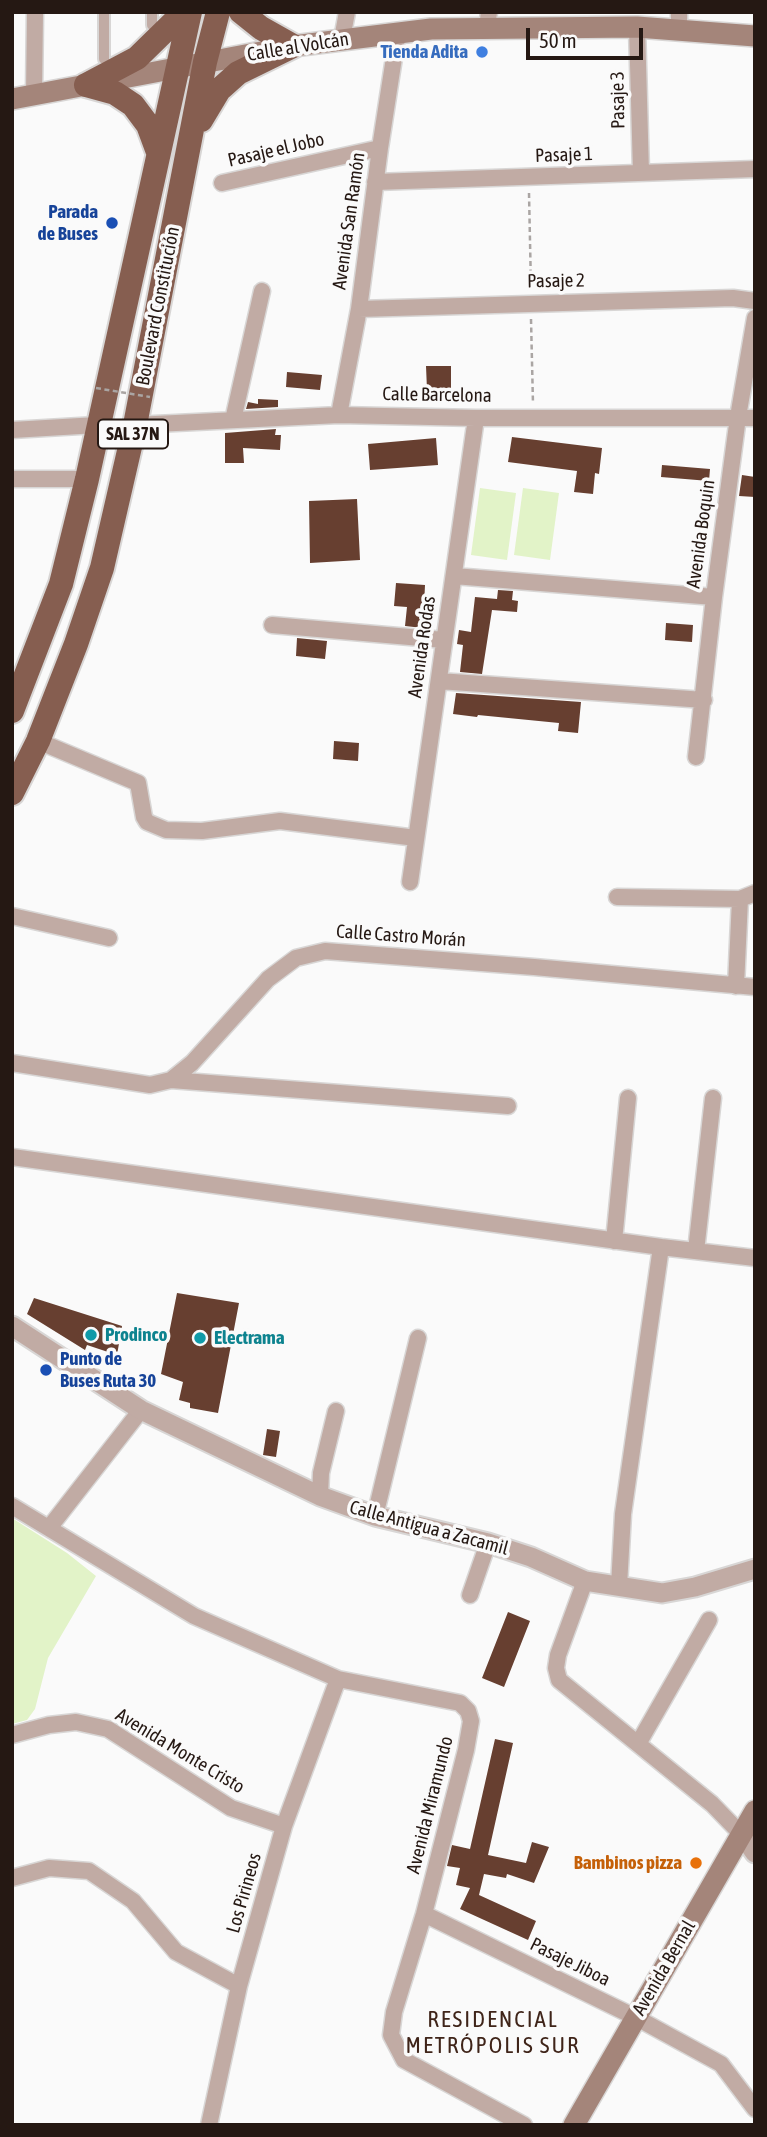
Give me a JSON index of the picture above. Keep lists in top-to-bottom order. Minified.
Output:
{"streets":{"highway":["Boulevard Constitución","SAL 37N"],"main road":["Calle al Volcán","Avenida Bernal"],"street":["Pasaje 3","Pasaje el Jobo","Pasaje 1","Avenida San Ramón","Pasaje 2","Calle Barcelona","Avenida Boquin","Avenida Rodas","Calle Castro Morán","Calle Antigua a Zacamil","Avenida Monte Cristo","Avenida Miramundo","Los Pirineos","Pasaje Jiboa"]},"crossings":[["Calle al Volcán","Pasaje 3"],["Calle al Volcán","Avenida San Ramón"],["Calle al Volcán","Boulevard Constitución"],["Pasaje 3","Pasaje 1"],["Pasaje el Jobo","Avenida San Ramón"],["Pasaje 1","Avenida San Ramón"],["Avenida San Ramón","Pasaje 2"],["Avenida San Ramón","Calle Barcelona"],["Boulevard Constitución","Calle Barcelona"],["Calle Barcelona","Avenida Boquin"],["Calle Barcelona","Avenida Rodas"],["Avenida Monte Cristo","Los Pirineos"],["Avenida Miramundo","Los Pirineos"],["Avenida Miramundo","Pasaje Jiboa"],["Pasaje Jiboa","Avenida Bernal"]],"districts":["RESIDENCIAL METRÓPOLIS SUR"],"places":["Tienda Adita","Parada de Buses","Prodinco","Electrama","Punto de Buses Ruta 30","Bambinos pizza"],"scale_bar":"50 m"}
